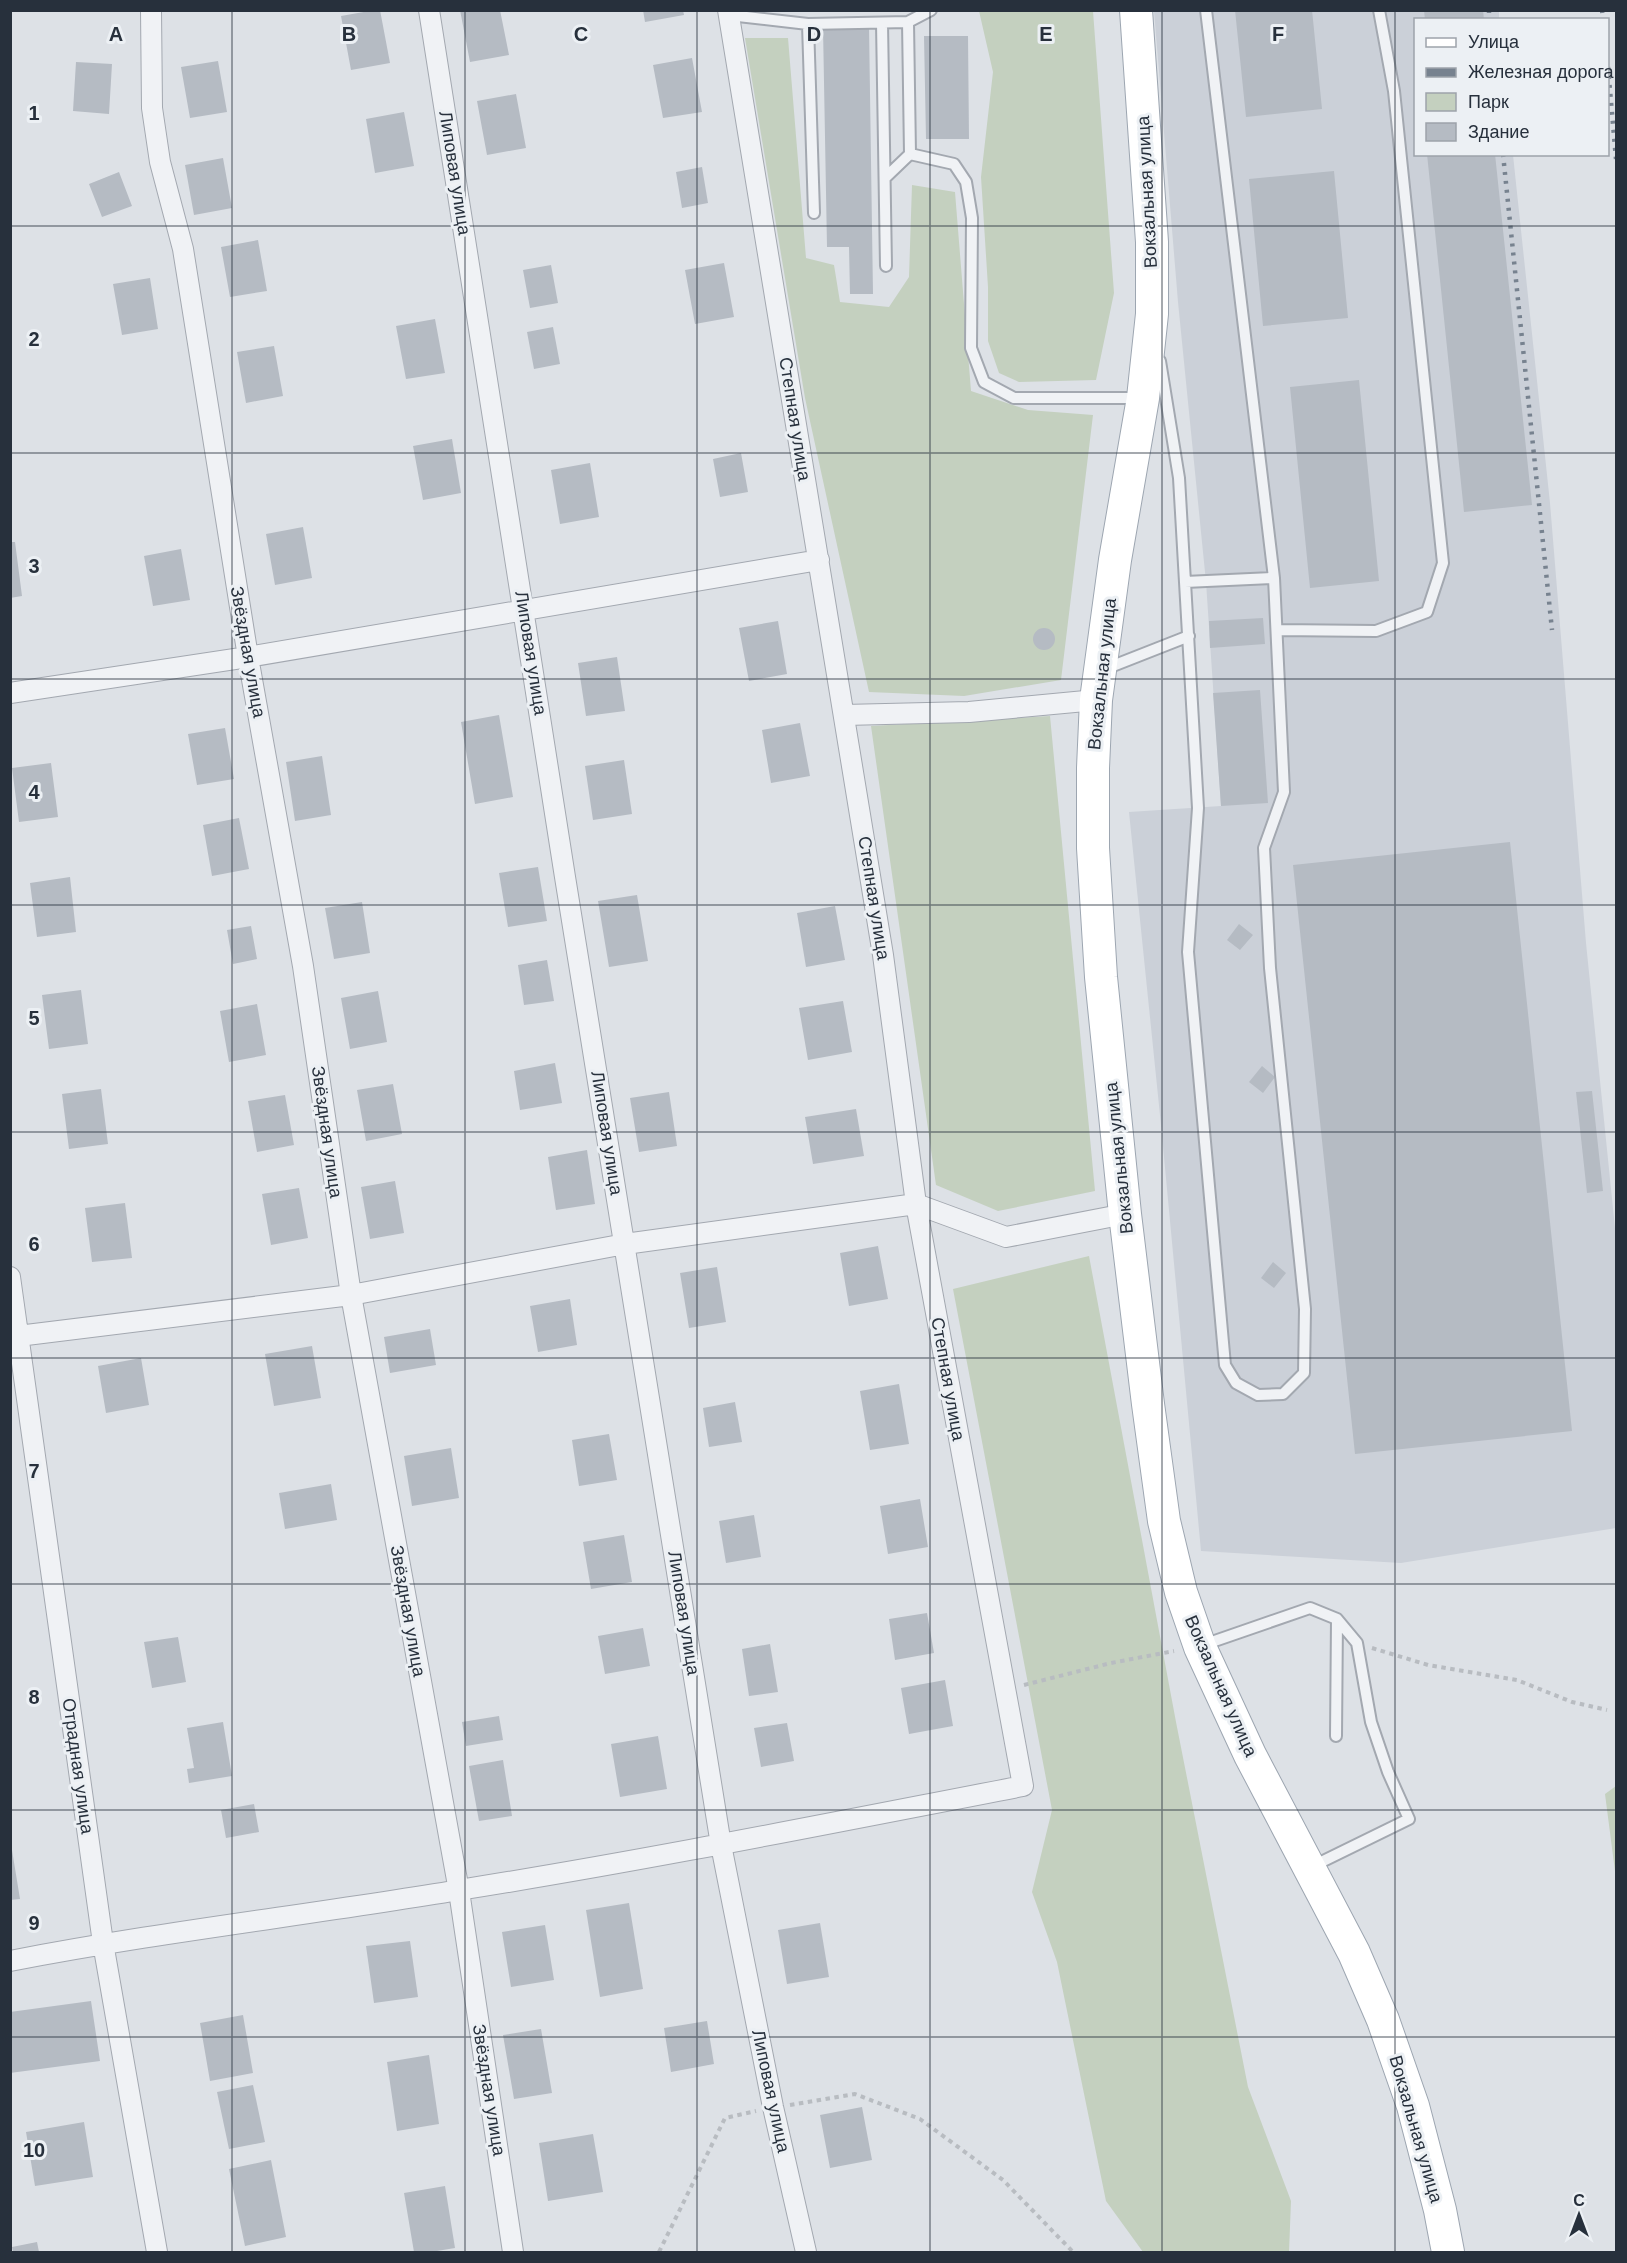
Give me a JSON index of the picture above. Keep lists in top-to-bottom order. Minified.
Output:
{"streets":{"main road":["Вокзальная улица"],"street":["Липовая улица","Степная улица","Звёздная улица","Отрадная улица"]},"crossings":[["Липовая улица","Степная улица"]],"legend":["Улица","Железная дорога","Парк","Здание"],"north":"top","grid":{"columns":["A","B","C","D","E","F"],"rows":["1","2","3","4","5","6","7","8","9","10"]}}
